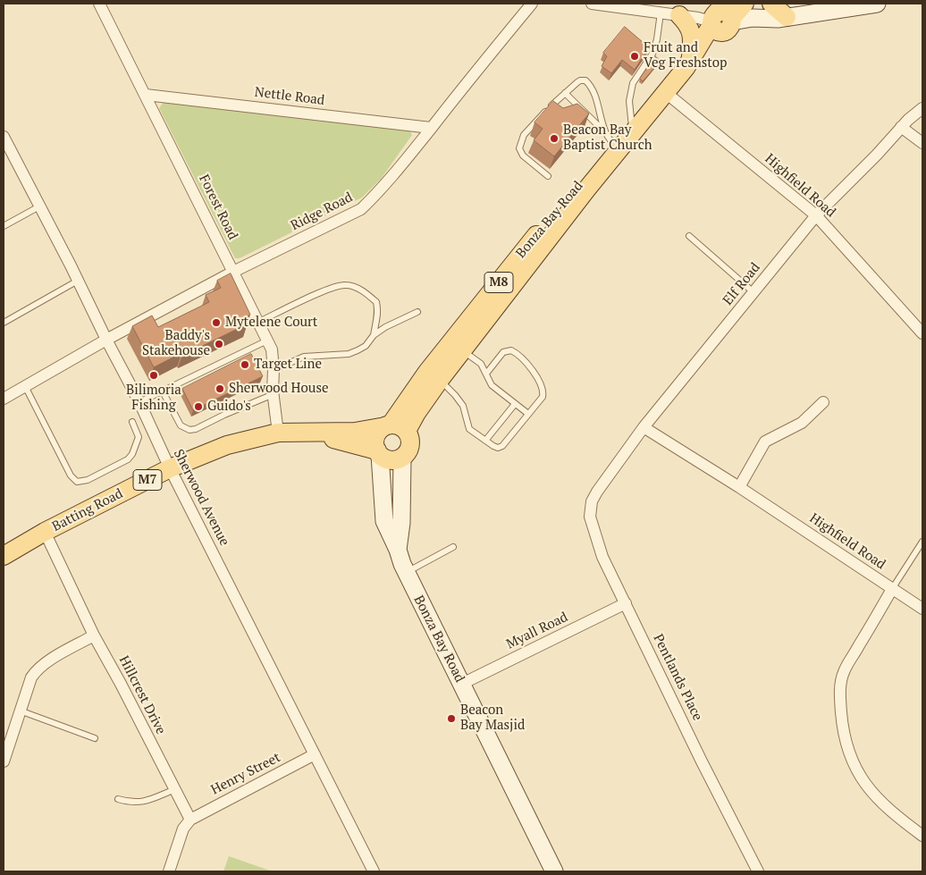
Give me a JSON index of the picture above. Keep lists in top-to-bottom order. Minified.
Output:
{"streets":{"main road":["Bonza Bay Road","M8","M7","Batting Road"],"street":["Nettle Road","Highfield Road","Forest Road","Ridge Road","Elf Road","Sherwood Avenue","Myall Road","Pentlands Place","Hillcrest Drive","Henry Street"]},"crossings":[["Nettle Road","Forest Road"],["Nettle Road","Ridge Road"],["Highfield Road","Bonza Bay Road"],["Highfield Road","Elf Road"],["Forest Road","Ridge Road"],["Forest Road","Batting Road"],["Ridge Road","Sherwood Avenue"],["Bonza Bay Road","Batting Road"],["Bonza Bay Road","Myall Road"],["Elf Road","Pentlands Place"],["Sherwood Avenue","Batting Road"],["Sherwood Avenue","Henry Street"],["Batting Road","Hillcrest Drive"],["Myall Road","Pentlands Place"],["Hillcrest Drive","Henry Street"]],"places":["Fruit and Veg Freshstop","Beacon Bay Baptist Church","Mytelene Court","Baddy's Stakehouse","Target Line","Bilimoria Fishing","Sherwood House","Guido's","Beacon Bay Masjid"]}
